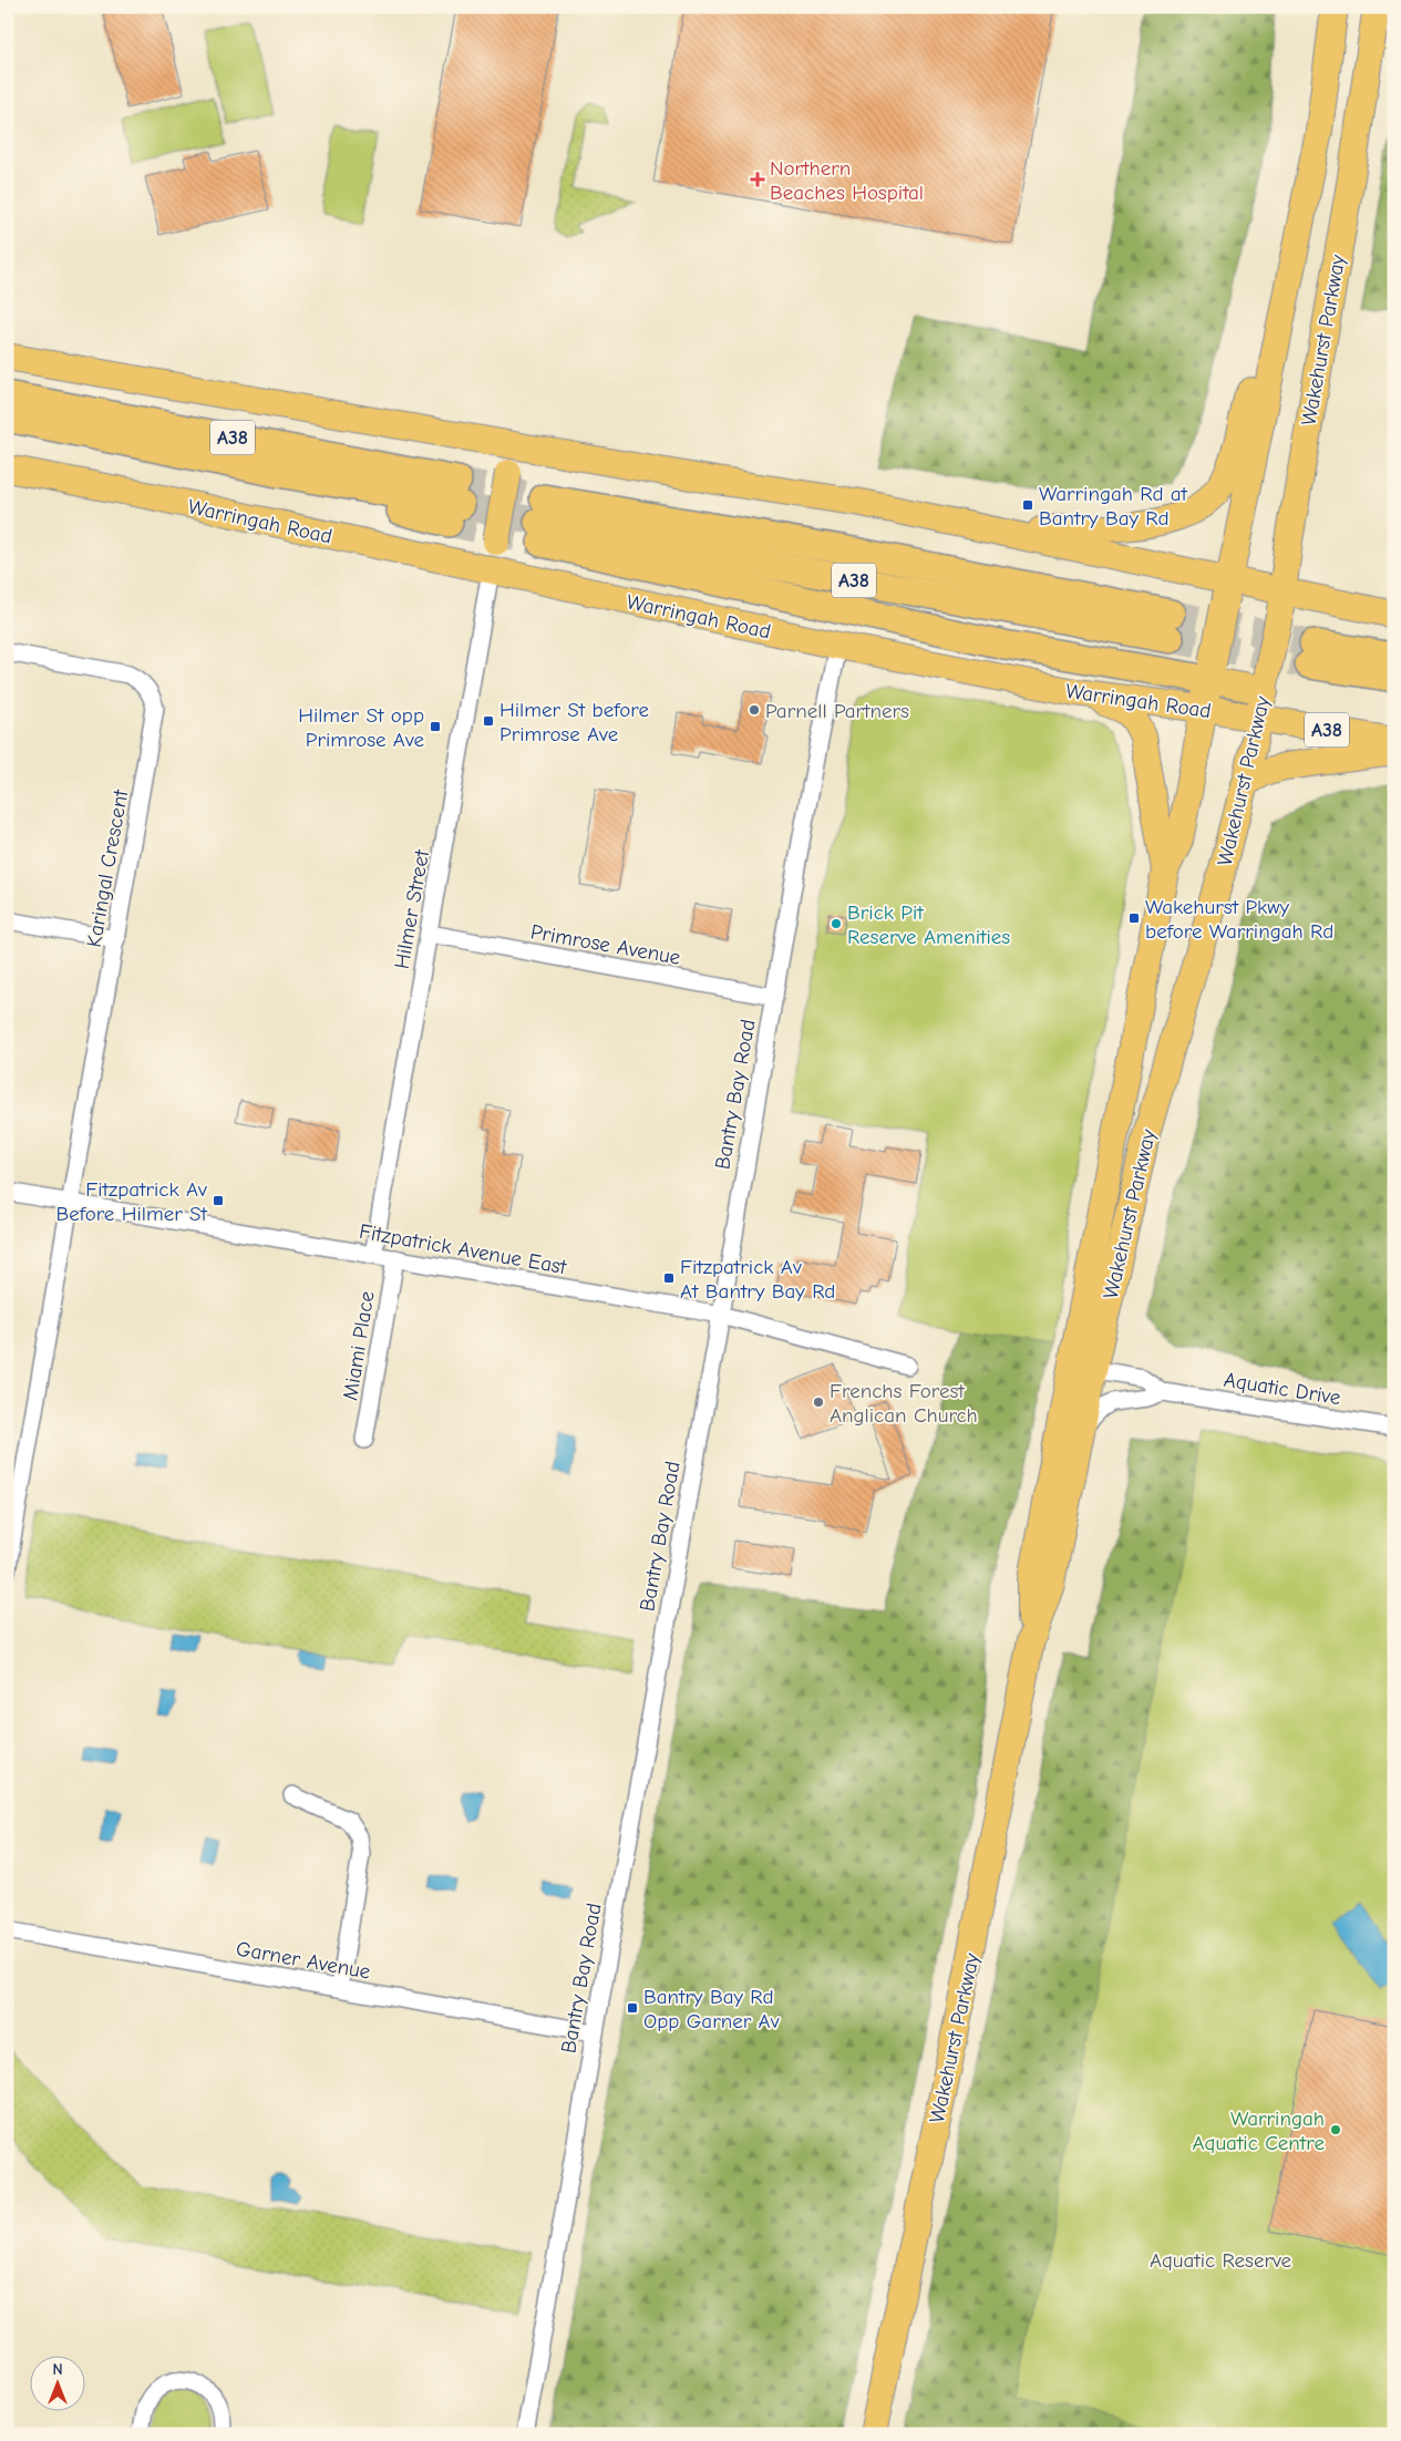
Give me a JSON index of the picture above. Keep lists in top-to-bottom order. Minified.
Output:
{"streets":{"highway":["A38"],"main road":["Wakehurst Parkway","Warringah Road"],"street":["Karingal Crescent","Hilmer Street","Primrose Avenue","Bantry Bay Road","Fitzpatrick Avenue East","Miami Place","Aquatic Drive","Garner Avenue"]},"crossings":[["Wakehurst Parkway","A38"],["Wakehurst Parkway","Warringah Road"],["Wakehurst Parkway","Aquatic Drive"],["A38","Warringah Road"],["Warringah Road","Hilmer Street"],["Warringah Road","Bantry Bay Road"],["Karingal Crescent","Fitzpatrick Avenue East"],["Hilmer Street","Primrose Avenue"],["Hilmer Street","Fitzpatrick Avenue East"],["Primrose Avenue","Bantry Bay Road"],["Bantry Bay Road","Fitzpatrick Avenue East"],["Bantry Bay Road","Garner Avenue"],["Fitzpatrick Avenue East","Miami Place"]],"parks":["Aquatic Reserve"],"places":{"health":["Northern Beaches Hospital"],"transit":["Warringah Rd at Bantry Bay Rd","Hilmer St before Primrose Ave","Hilmer St opp Primrose Ave","Wakehurst Pkwy before Warringah Rd","Fitzpatrick Av Before Hilmer St","Fitzpatrick Av At Bantry Bay Rd","Bantry Bay Rd Opp Garner Av"],"other":["Parnell Partners","Brick Pit Reserve Amenities","Frenchs Forest Anglican Church","Warringah Aquatic Centre"]},"north":"top"}
